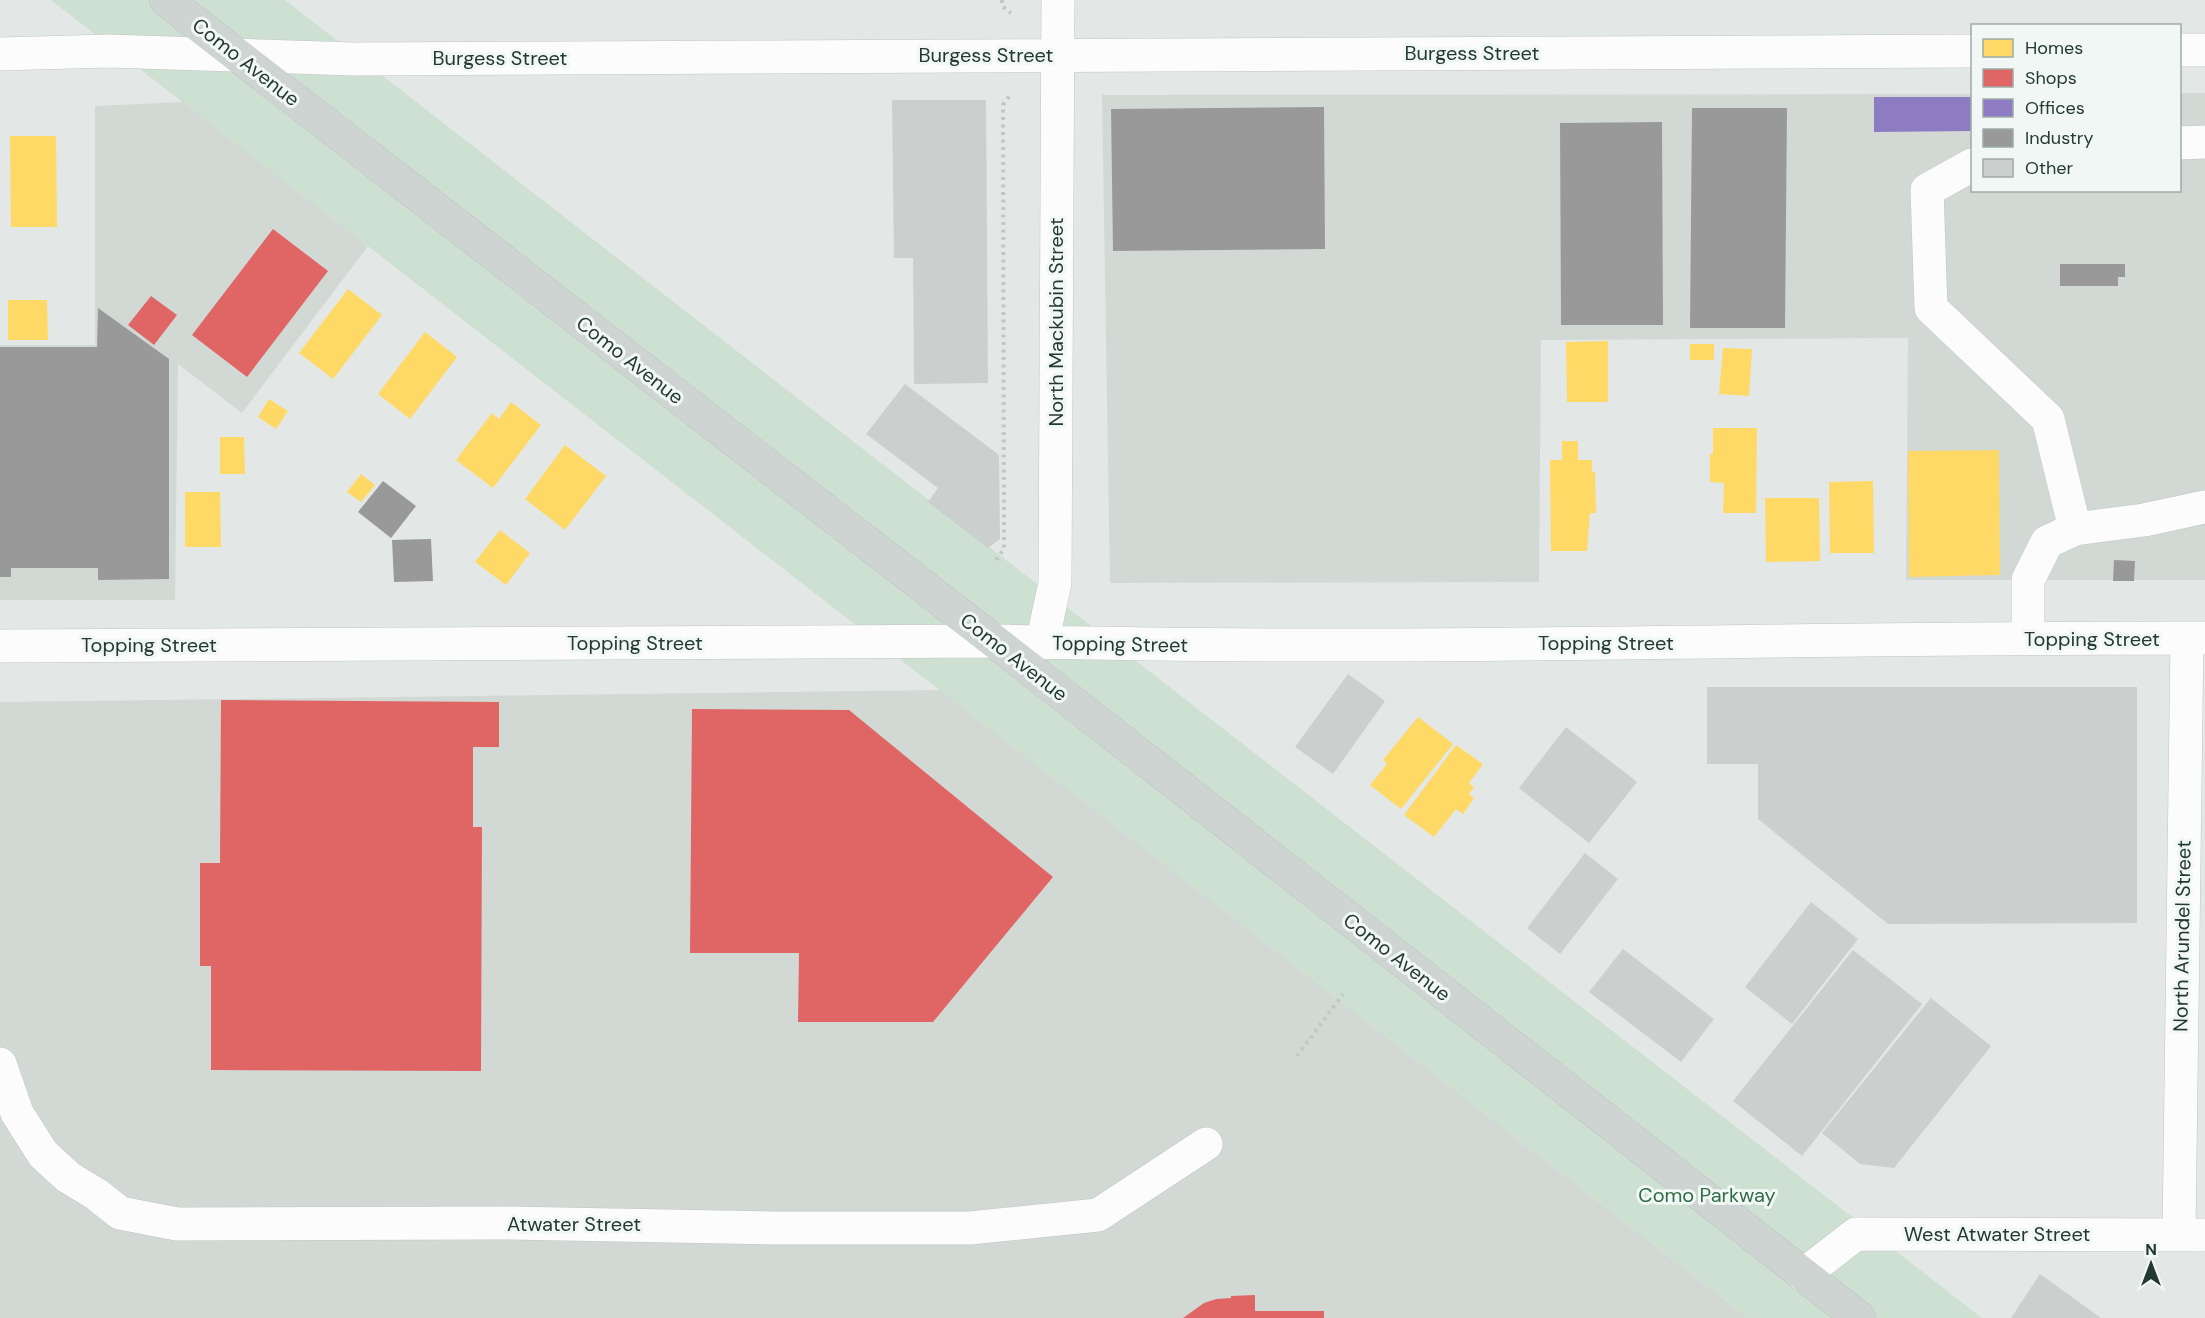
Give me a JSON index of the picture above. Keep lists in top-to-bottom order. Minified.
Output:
{"streets":{"main road":["Como Avenue"],"street":["Burgess Street","North Mackubin Street","Topping Street","North Arundel Street","Atwater Street","West Atwater Street"]},"crossings":[["Burgess Street","Como Avenue"],["Burgess Street","North Mackubin Street"],["Como Avenue","Topping Street"],["Como Avenue","West Atwater Street"],["North Mackubin Street","Topping Street"],["Topping Street","North Arundel Street"],["North Arundel Street","West Atwater Street"]],"parks":["Como Parkway"],"legend":["Homes","Shops","Offices","Industry","Other"],"north":"top"}
